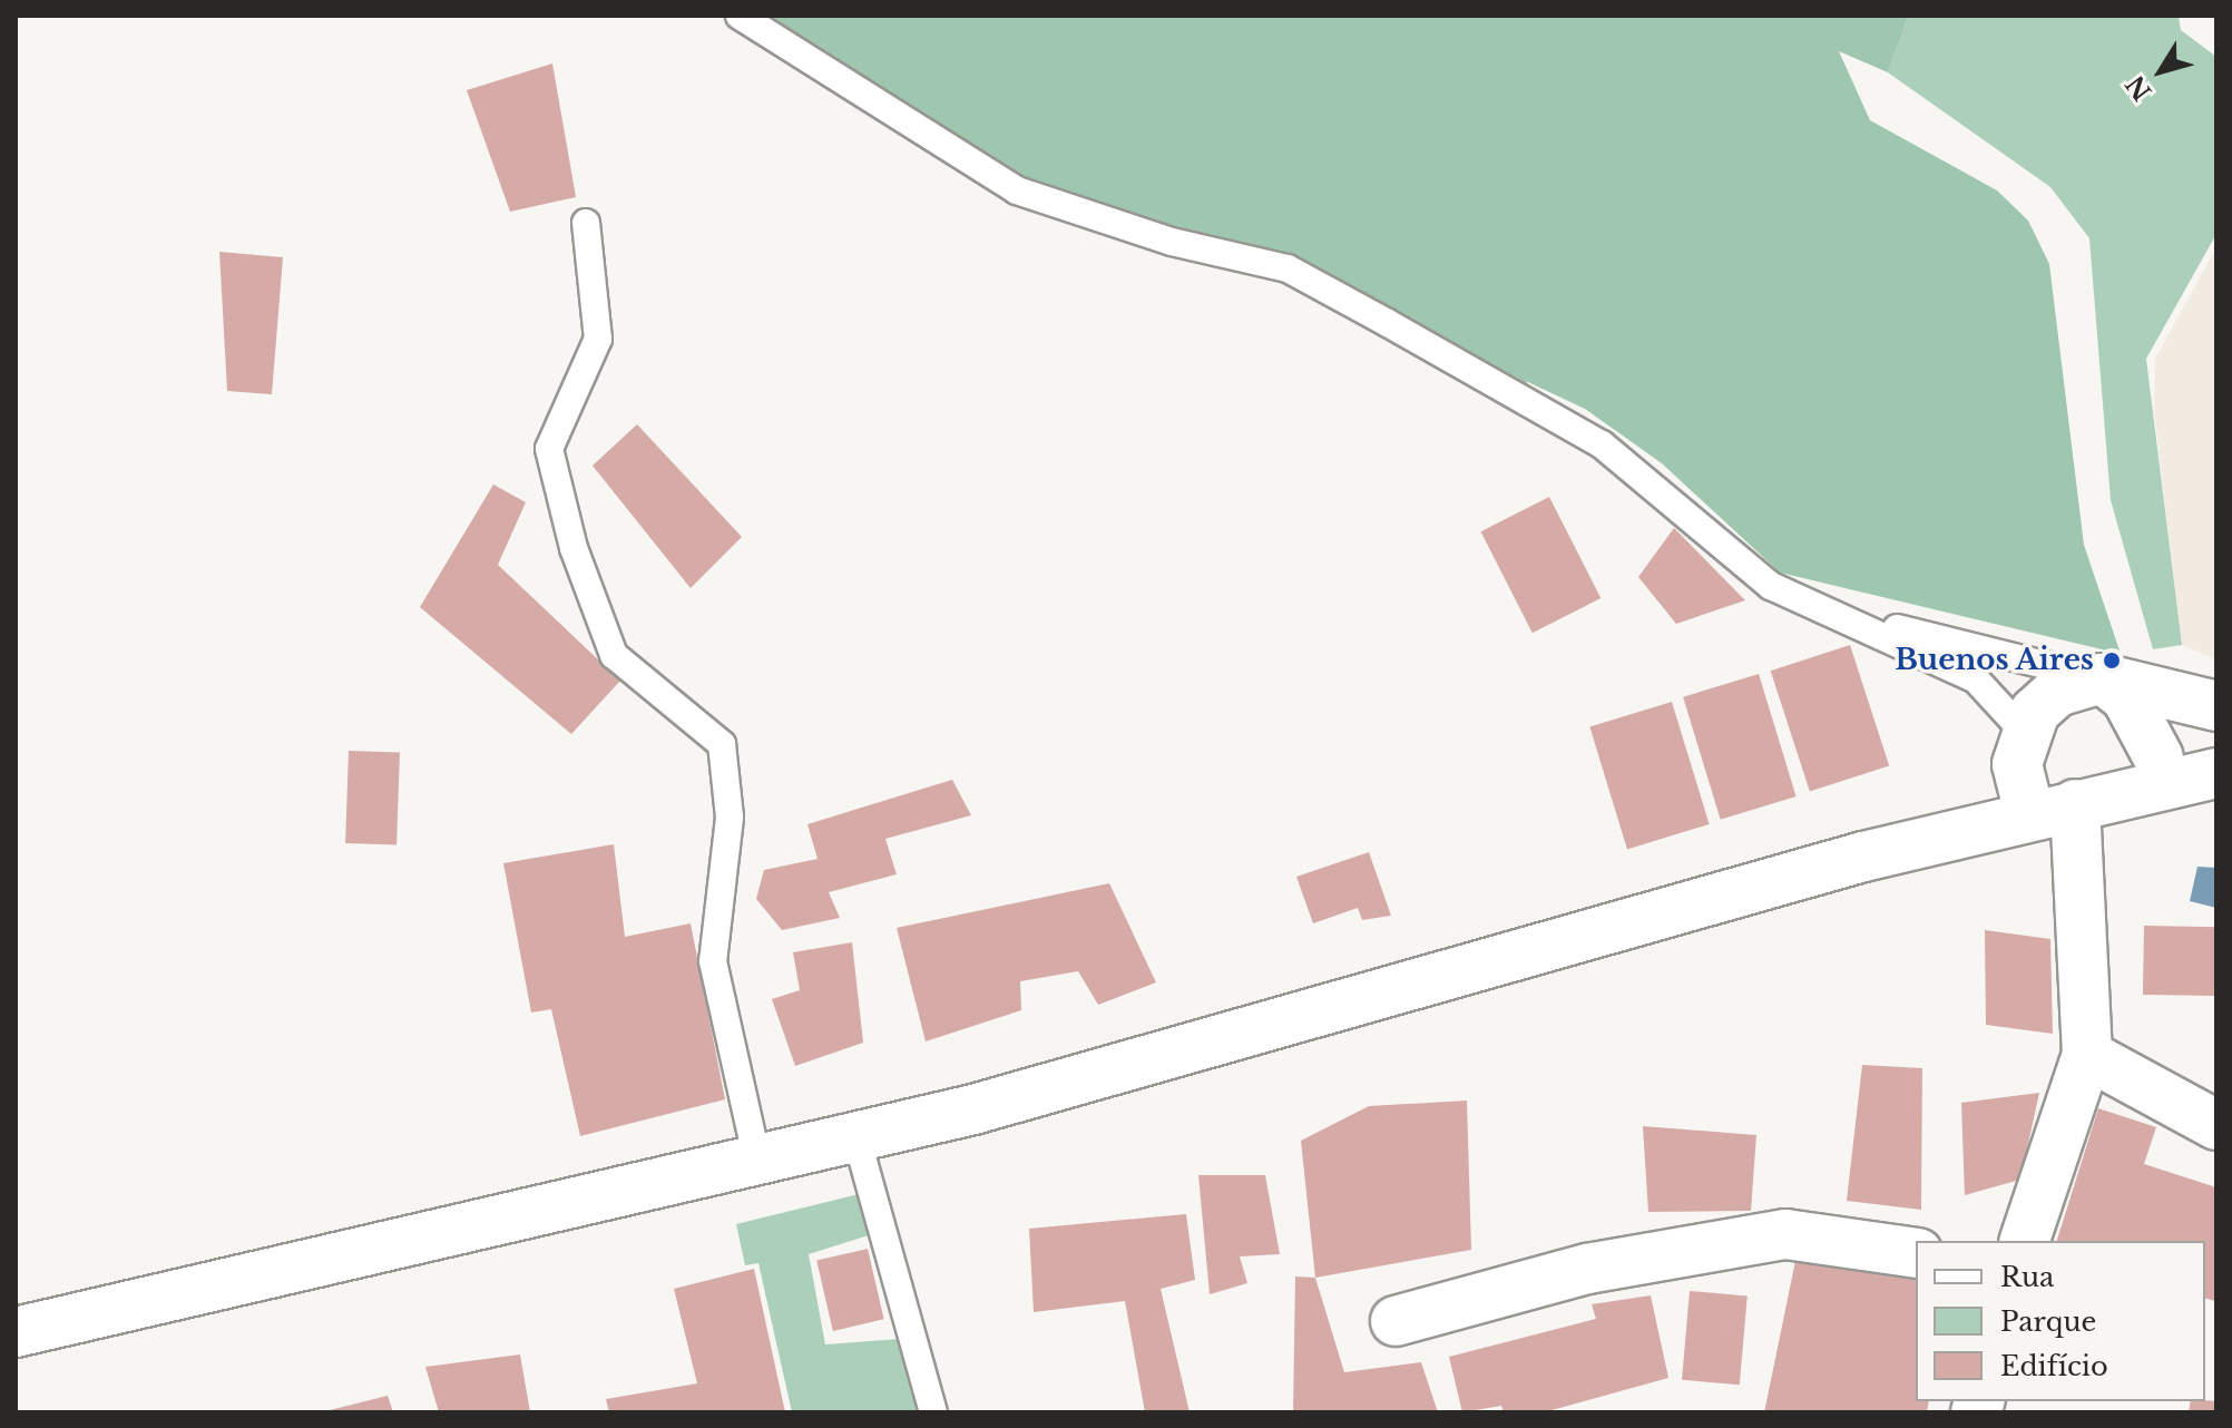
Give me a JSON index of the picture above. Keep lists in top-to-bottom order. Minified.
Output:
{"places":["Buenos Aires"],"legend":["Rua","Parque","Edifício"],"north":"bottom left"}
